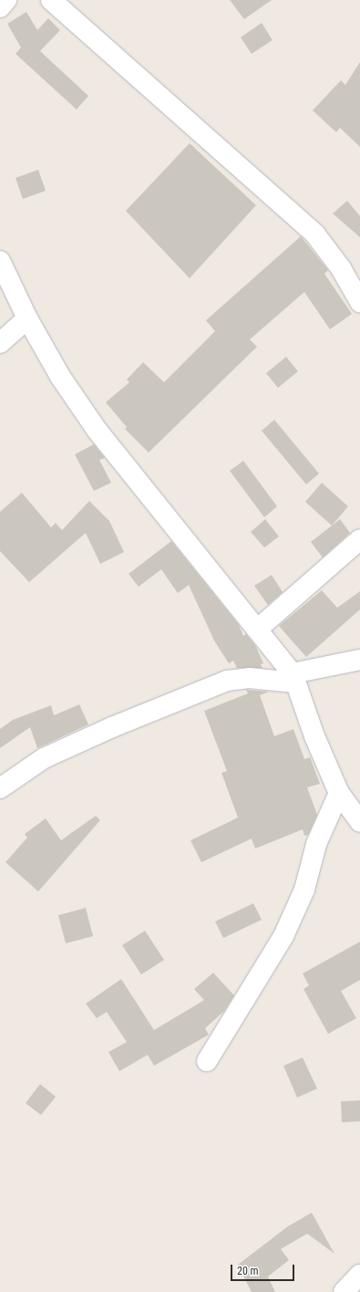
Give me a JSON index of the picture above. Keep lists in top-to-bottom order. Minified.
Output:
{"scale_bar":"20 m"}
